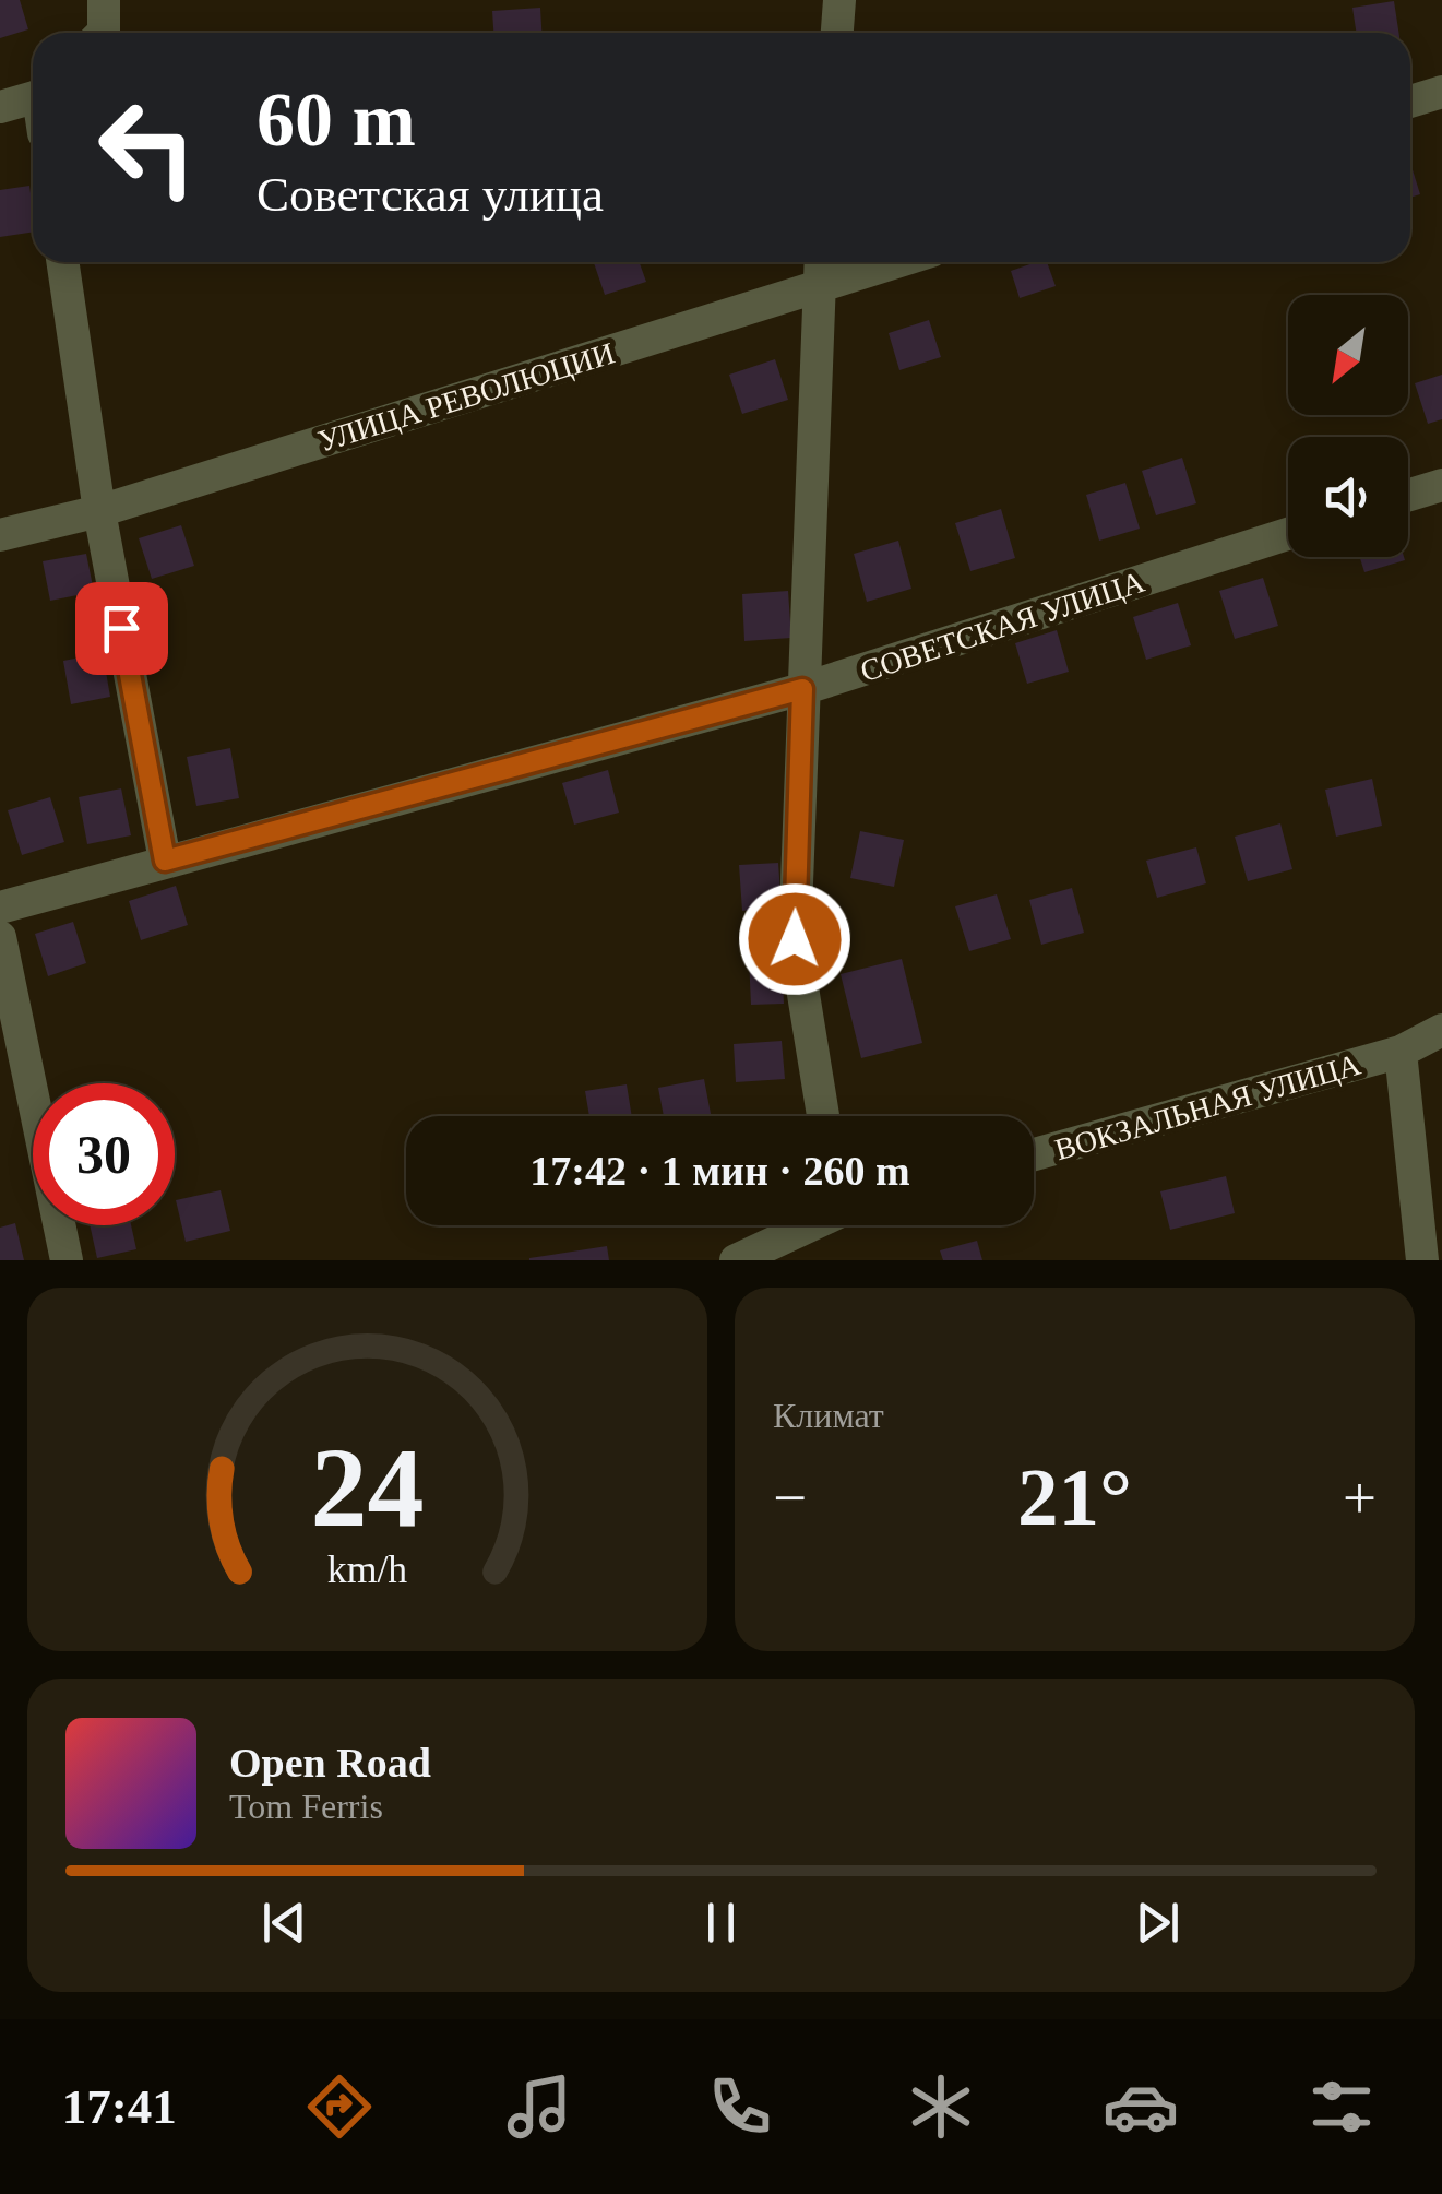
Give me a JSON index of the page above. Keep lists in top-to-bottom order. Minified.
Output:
{"streets":{"street":["УЛИЦА РЕВОЛЮЦИИ","СОВЕТСКАЯ УЛИЦА","ВОКЗАЛЬНАЯ УЛИЦА"]},"north":"bottom left","page":{"turn":["60 m","Советская улица"],"limit":"30","trip":"17:42 · 1 мин · 260 m","tile":"Климат","heat":["−","21°","+"],"song":["Open Road","Tom Ferris"],"tabs":"17:41","gauge":["24","km/h"]}}
